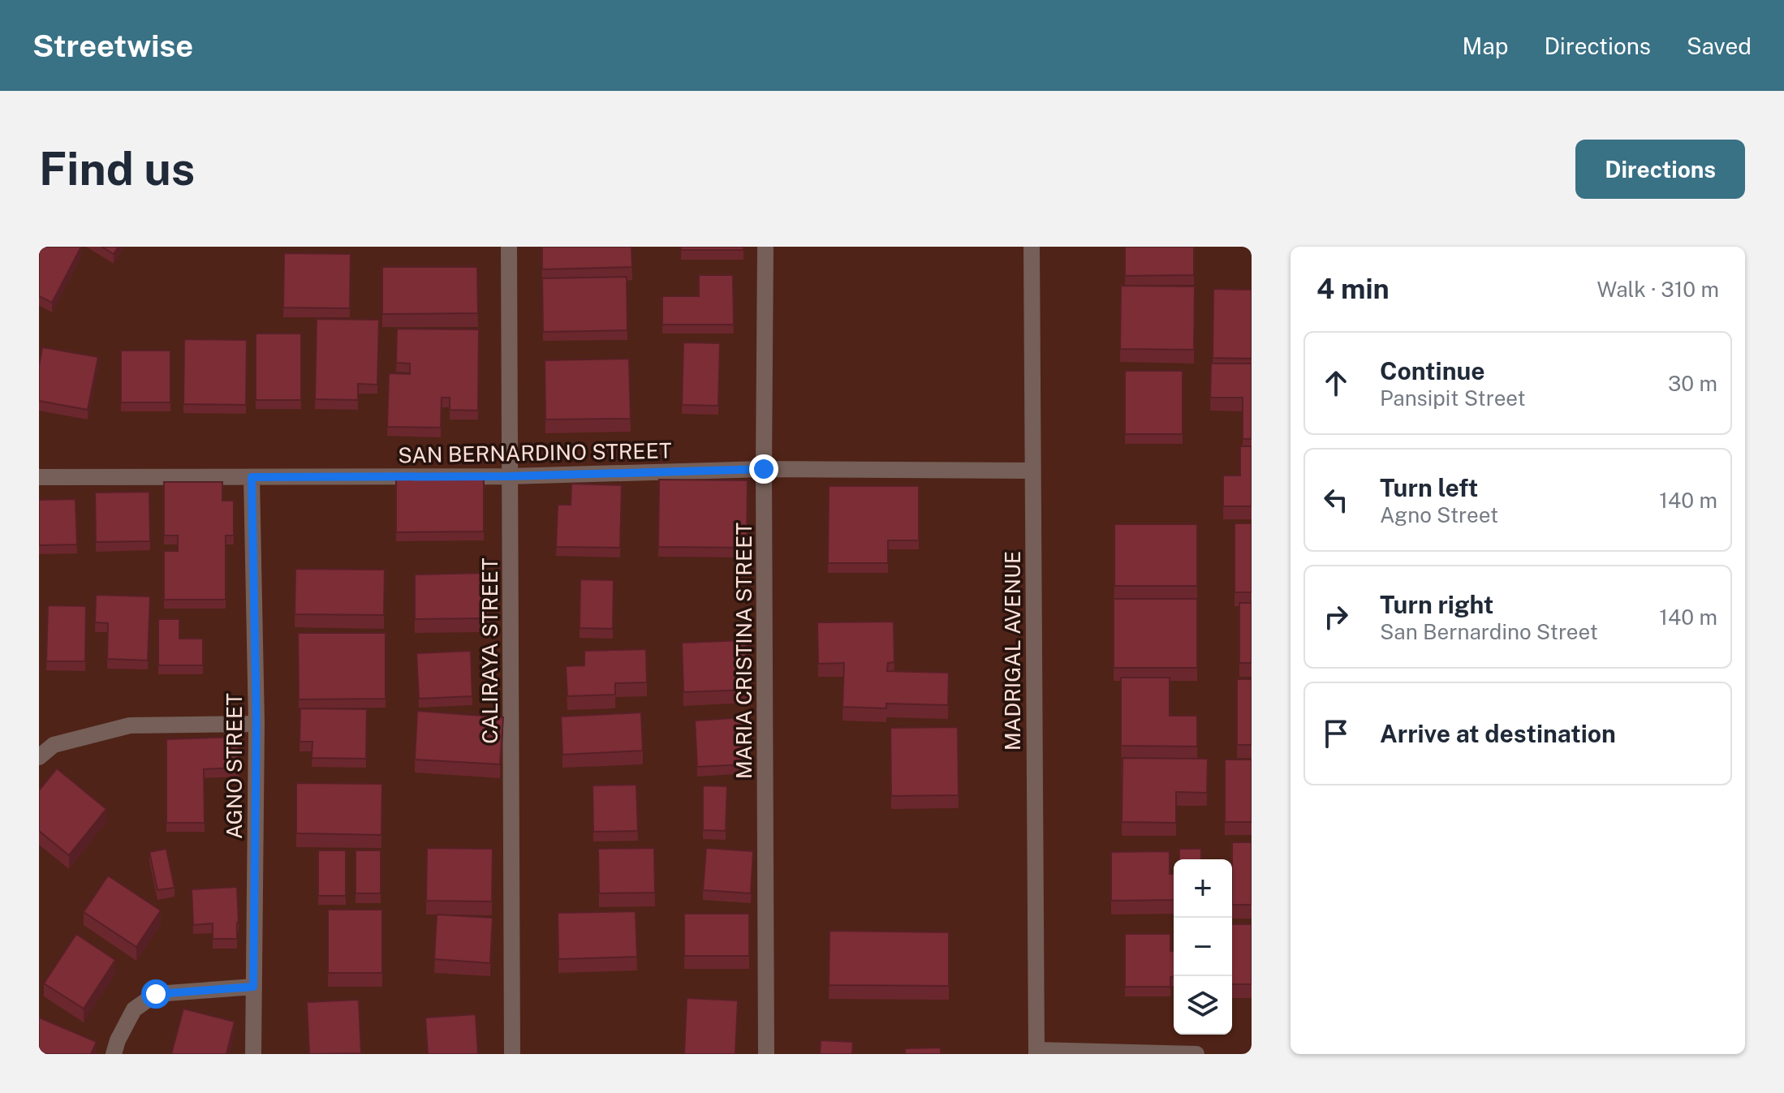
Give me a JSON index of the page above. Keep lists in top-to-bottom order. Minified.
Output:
{"streets":{"street":["SAN BERNARDINO STREET","CALIRAYA STREET","MARIA CRISTINA STREET","MADRIGAL AVENUE","AGNO STREET"]},"crossings":[["SAN BERNARDINO STREET","CALIRAYA STREET"],["SAN BERNARDINO STREET","MARIA CRISTINA STREET"],["SAN BERNARDINO STREET","MADRIGAL AVENUE"],["SAN BERNARDINO STREET","AGNO STREET"]],"page":{"header":"Streetwise","nav":["Map","Directions","Saved"],"buttons":"Directions","title":"Find us","heading":["4 min","Walk · 310 m"],"list":[["Continue","Pansipit Street","30 m"],["Turn left","Agno Street","140 m"],["Turn right","San Bernardino Street","140 m"],"Arrive at destination"],"map_buttons":["+","−"]}}
